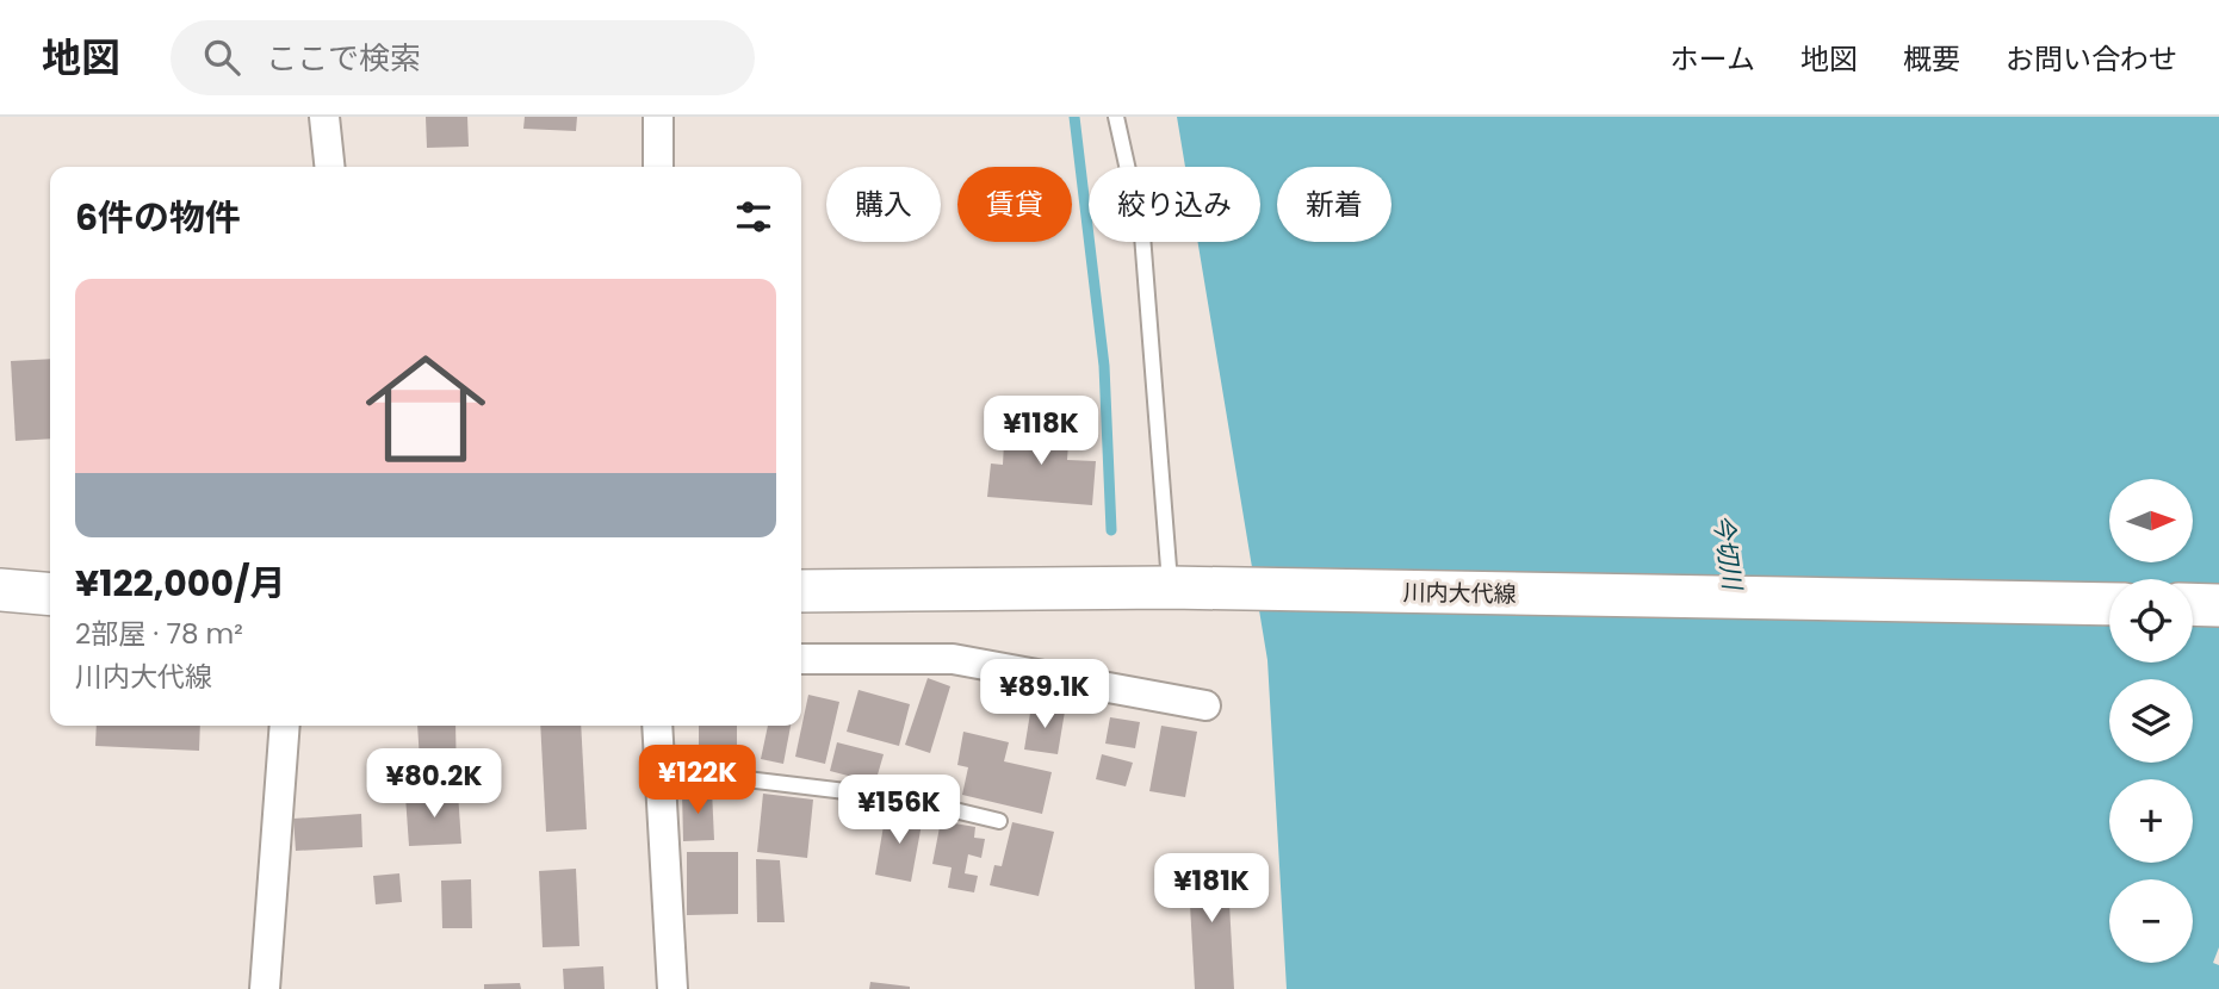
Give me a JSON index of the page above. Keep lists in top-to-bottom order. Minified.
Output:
{"streets":{"main road":["川内大代線"]},"water":["今切川"],"north":"right","page":{"header":"地図","search":"ここで検索","nav":["ホーム","地図","概要","お問い合わせ"],"chip":["購入","賃貸","絞り込み","新着"],"heading":"6件の物件","list":[{"name":"¥122,000/月","note":"2部屋 · 78 m² · 川内大代線"}],"price":["¥118K","¥89.1K","¥122K","¥80.2K","¥156K","¥181K"],"map_buttons":["+","−"]}}
